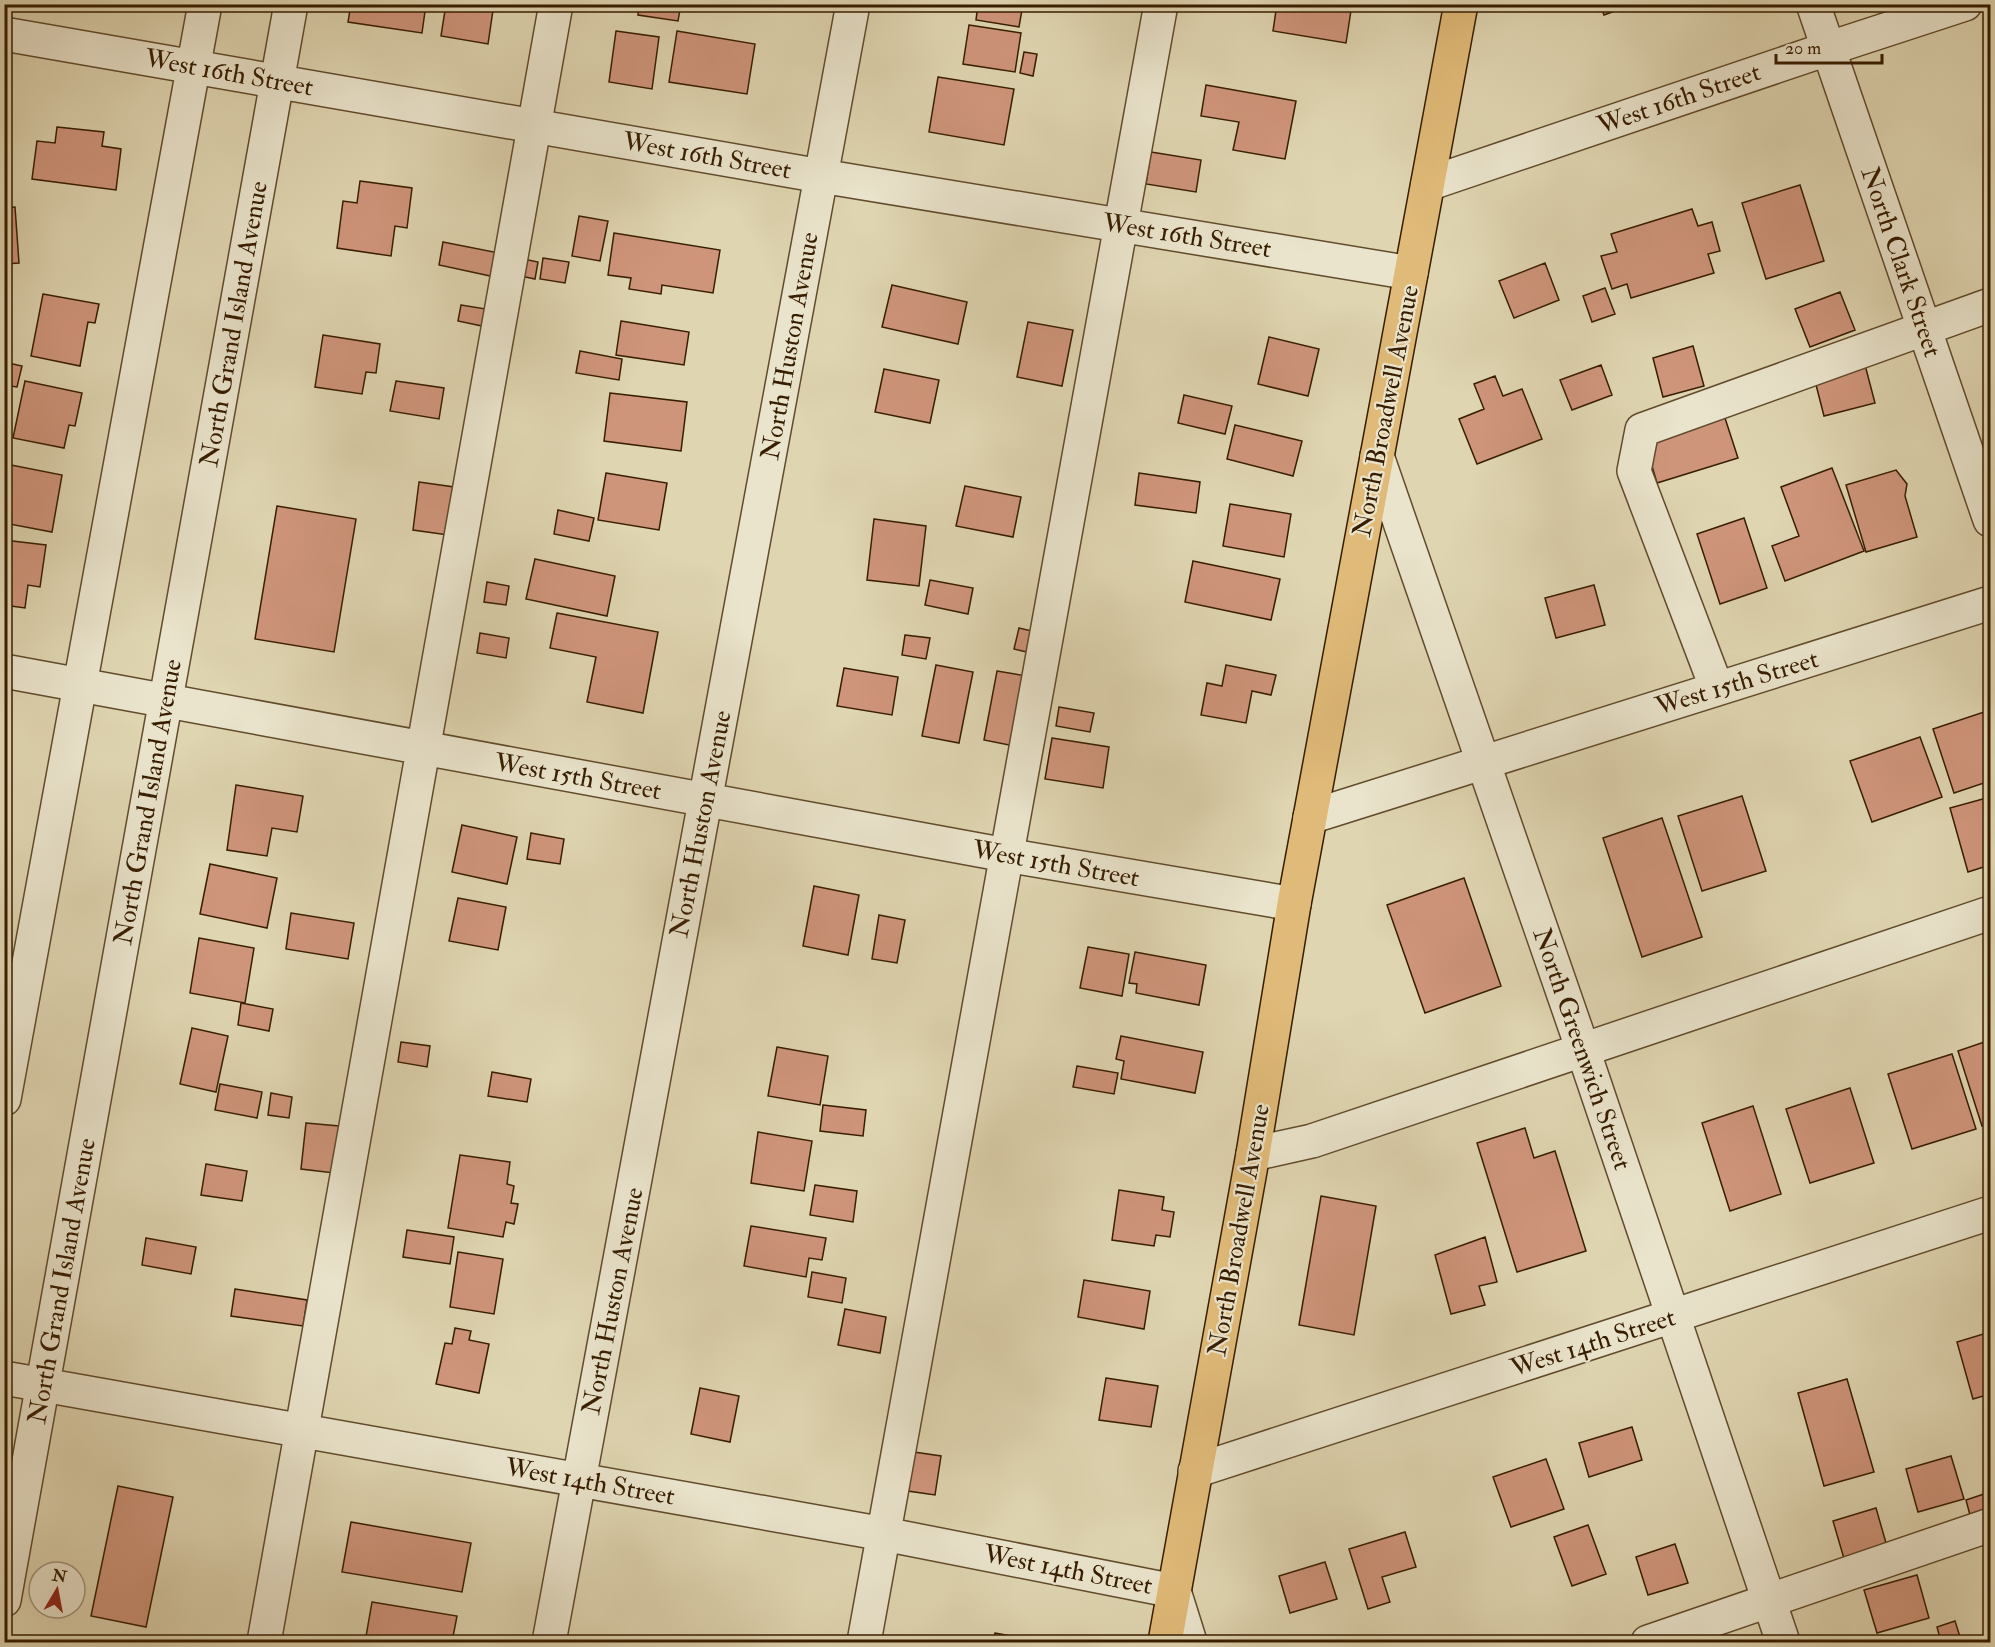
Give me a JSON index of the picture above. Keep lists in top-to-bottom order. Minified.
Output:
{"streets":{"main road":["North Broadwell Avenue"],"street":["West 16th Street","North Clark Street","North Grand Island Avenue","North Huston Avenue","West 15th Street","North Greenwich Street","West 14th Street"]},"crossings":[["West 16th Street","North Clark Street"],["West 16th Street","North Grand Island Avenue"],["West 16th Street","North Huston Avenue"],["West 16th Street","North Broadwell Avenue"],["North Grand Island Avenue","West 15th Street"],["North Grand Island Avenue","West 14th Street"],["North Huston Avenue","West 15th Street"],["North Huston Avenue","West 14th Street"],["North Broadwell Avenue","West 15th Street"],["North Broadwell Avenue","North Greenwich Street"],["North Broadwell Avenue","West 14th Street"],["West 15th Street","North Greenwich Street"],["North Greenwich Street","West 14th Street"]],"scale_bar":"20 m","north":"top"}
